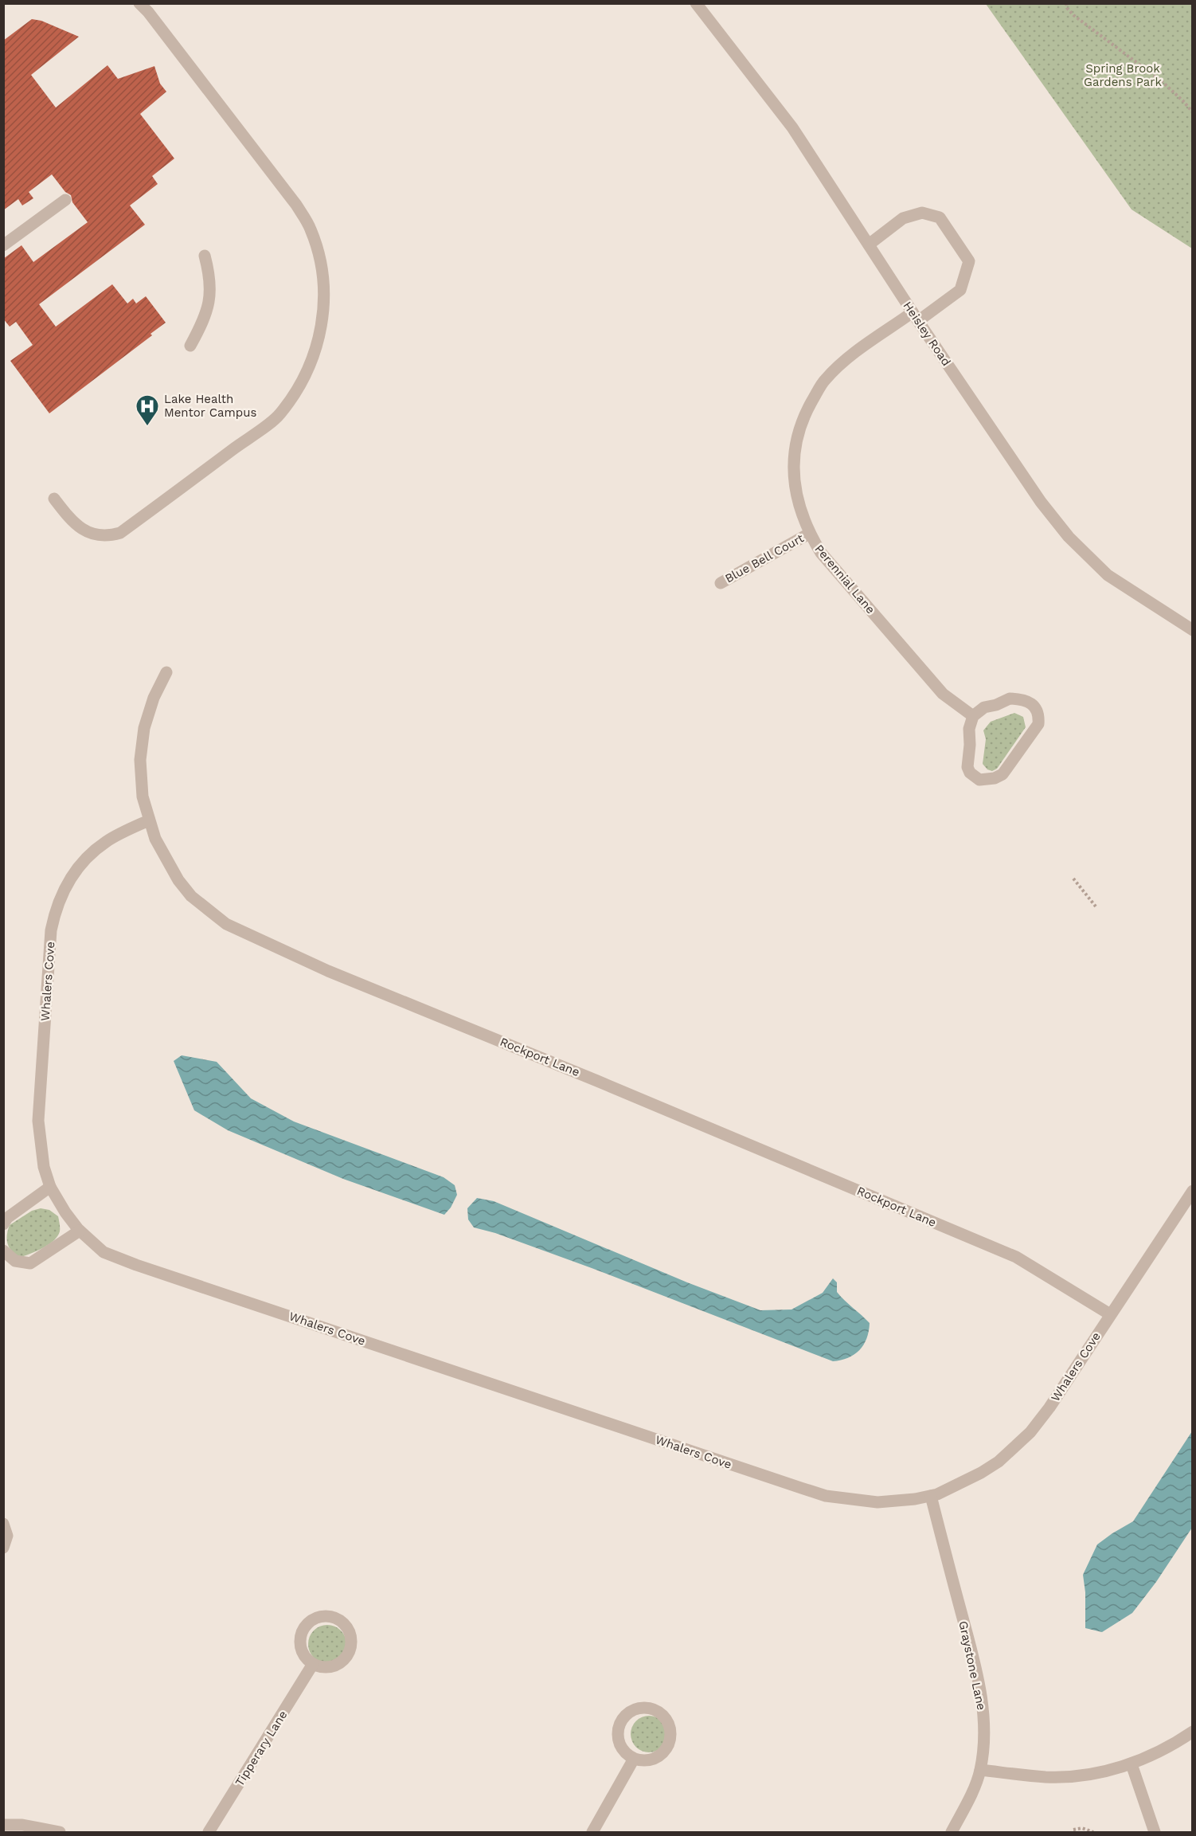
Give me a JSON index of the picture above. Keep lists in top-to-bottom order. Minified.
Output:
{"streets":{"street":["Heisley Road","Blue Bell Court","Perennial Lane","Whalers Cove","Rockport Lane","Graystone Lane","Tipperary Lane"]},"crossings":[["Heisley Road","Perennial Lane"],["Blue Bell Court","Perennial Lane"],["Whalers Cove","Rockport Lane"],["Whalers Cove","Graystone Lane"]],"parks":["Spring Brook Gardens Park"],"places":{"hospital":["Lake Health Mentor Campus"]}}
